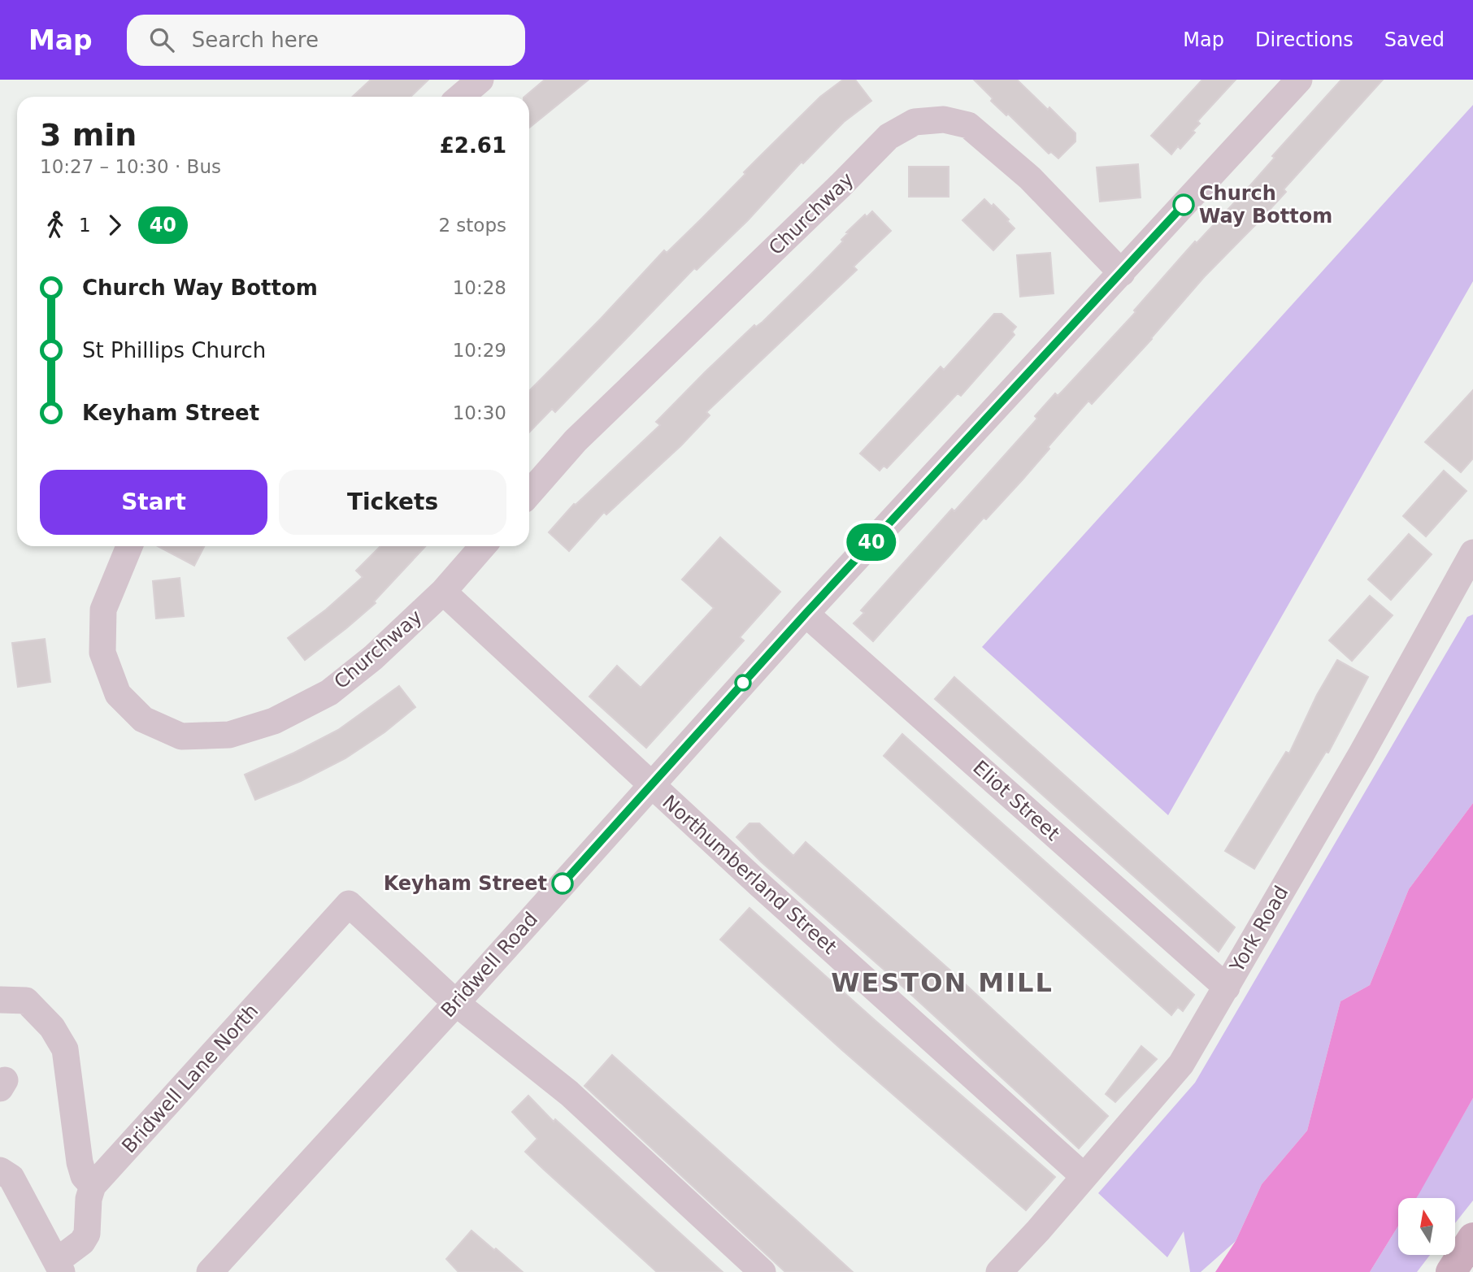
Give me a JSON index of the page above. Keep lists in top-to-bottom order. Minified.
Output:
{"streets":{"street":["Churchway","Eliot Street","Northumberland Street","York Road","Bridwell Road","Bridwell Lane North"]},"crossings":[["Churchway","Northumberland Street"],["Churchway","Bridwell Road"],["Eliot Street","York Road"],["Eliot Street","Bridwell Road"],["Northumberland Street","York Road"],["Northumberland Street","Bridwell Road"],["Bridwell Road","Bridwell Lane North"]],"districts":["WESTON MILL"],"places":["Church Way Bottom","Keyham Street"],"lines":["bus line 40"],"north":"top","page":{"header":"Map","search":"Search here","nav":["Map","Directions","Saved"],"on_map":"40","heading":["3 min","10:27 – 10:30 · Bus","£2.61"],"legs":["1","40","2 stops"],"list":[{"name":"Church Way Bottom","value":"10:28"},{"name":"St Phillips Church","value":"10:29"},{"name":"Keyham Street","value":"10:30"}],"buttons":["Start","Tickets"]}}
